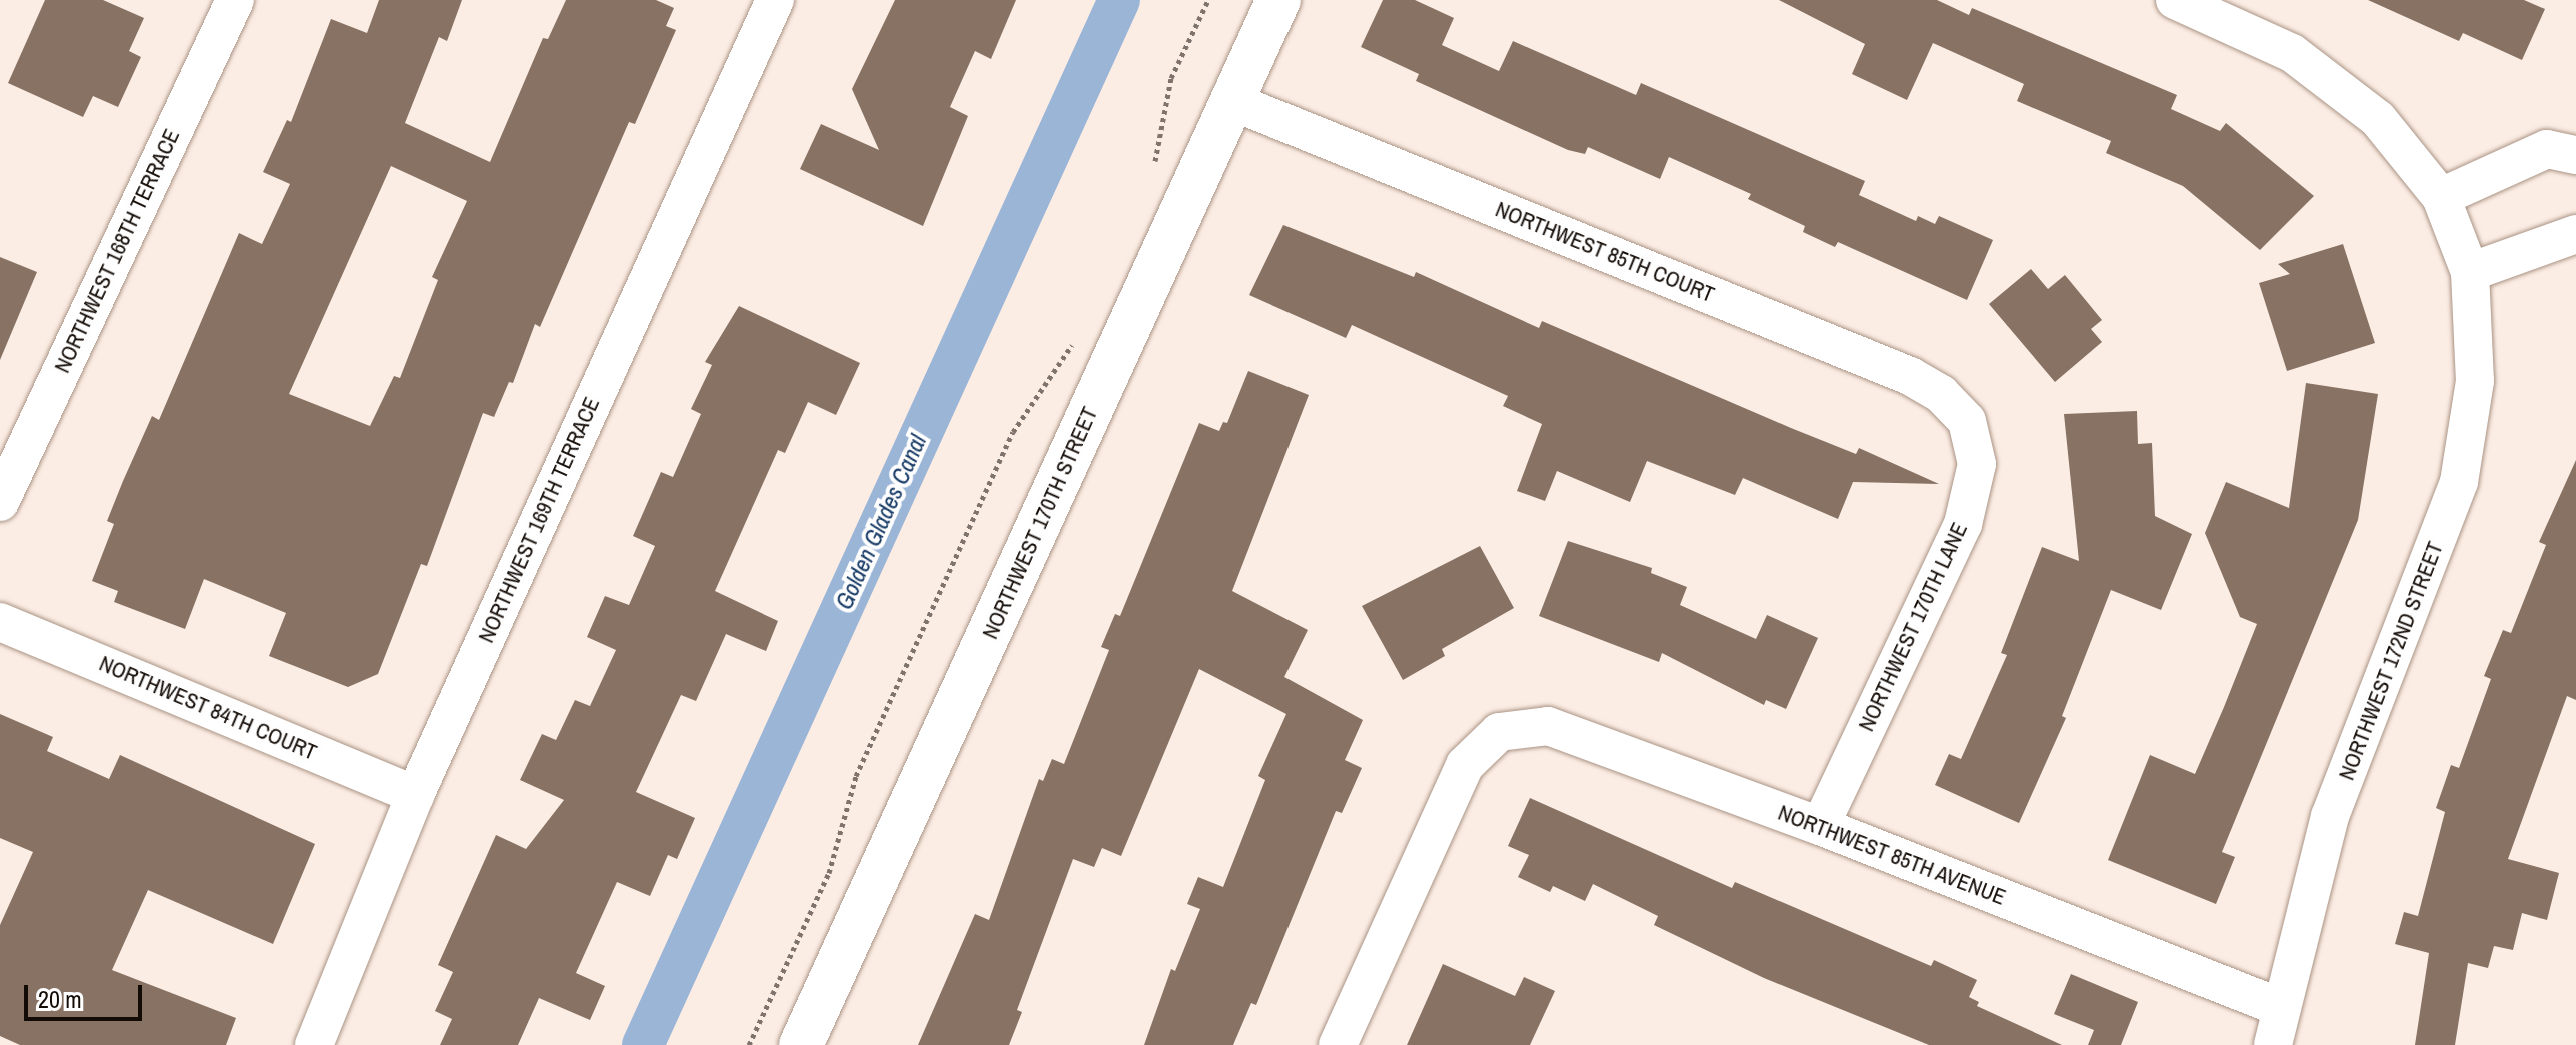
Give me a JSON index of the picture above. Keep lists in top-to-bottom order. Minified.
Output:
{"streets":{"street":["NORTHWEST 168TH TERRACE","NORTHWEST 85TH COURT","NORTHWEST 169TH TERRACE","NORTHWEST 170TH STREET","NORTHWEST 170TH LANE","NORTHWEST 172ND STREET","NORTHWEST 84TH COURT","NORTHWEST 85TH AVENUE"]},"crossings":[["NORTHWEST 85TH COURT","NORTHWEST 170TH STREET"],["NORTHWEST 85TH COURT","NORTHWEST 170TH LANE"],["NORTHWEST 169TH TERRACE","NORTHWEST 84TH COURT"],["NORTHWEST 170TH LANE","NORTHWEST 85TH AVENUE"],["NORTHWEST 172ND STREET","NORTHWEST 85TH AVENUE"]],"water":["Golden Glades Canal"],"scale_bar":"20 m"}
